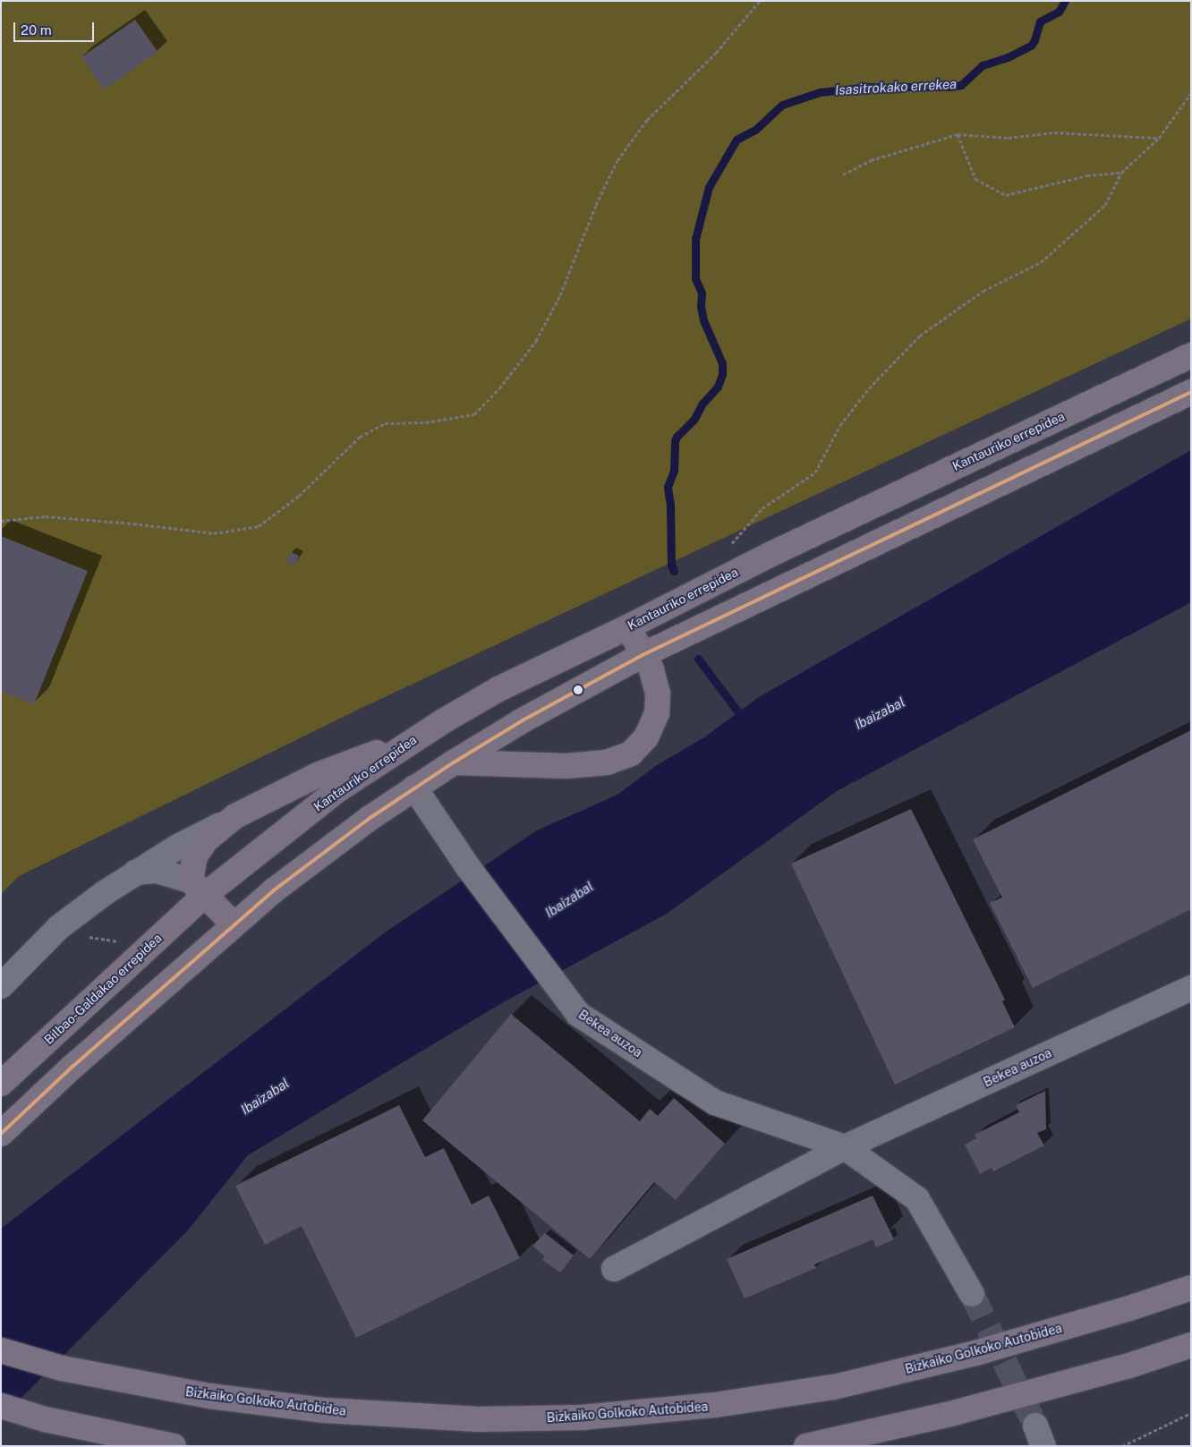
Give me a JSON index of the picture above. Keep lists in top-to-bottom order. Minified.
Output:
{"streets":{"highway":["Kantauriko errepidea","Bilbao-Galdakao errepidea","Bizkaiko Golkoko Autobidea"],"street":["Bekea auzoa"]},"crossings":[["Kantauriko errepidea","Bilbao-Galdakao errepidea"]],"water":["Isasitrokako errekea","Ibaizabal"],"scale_bar":"20 m"}
